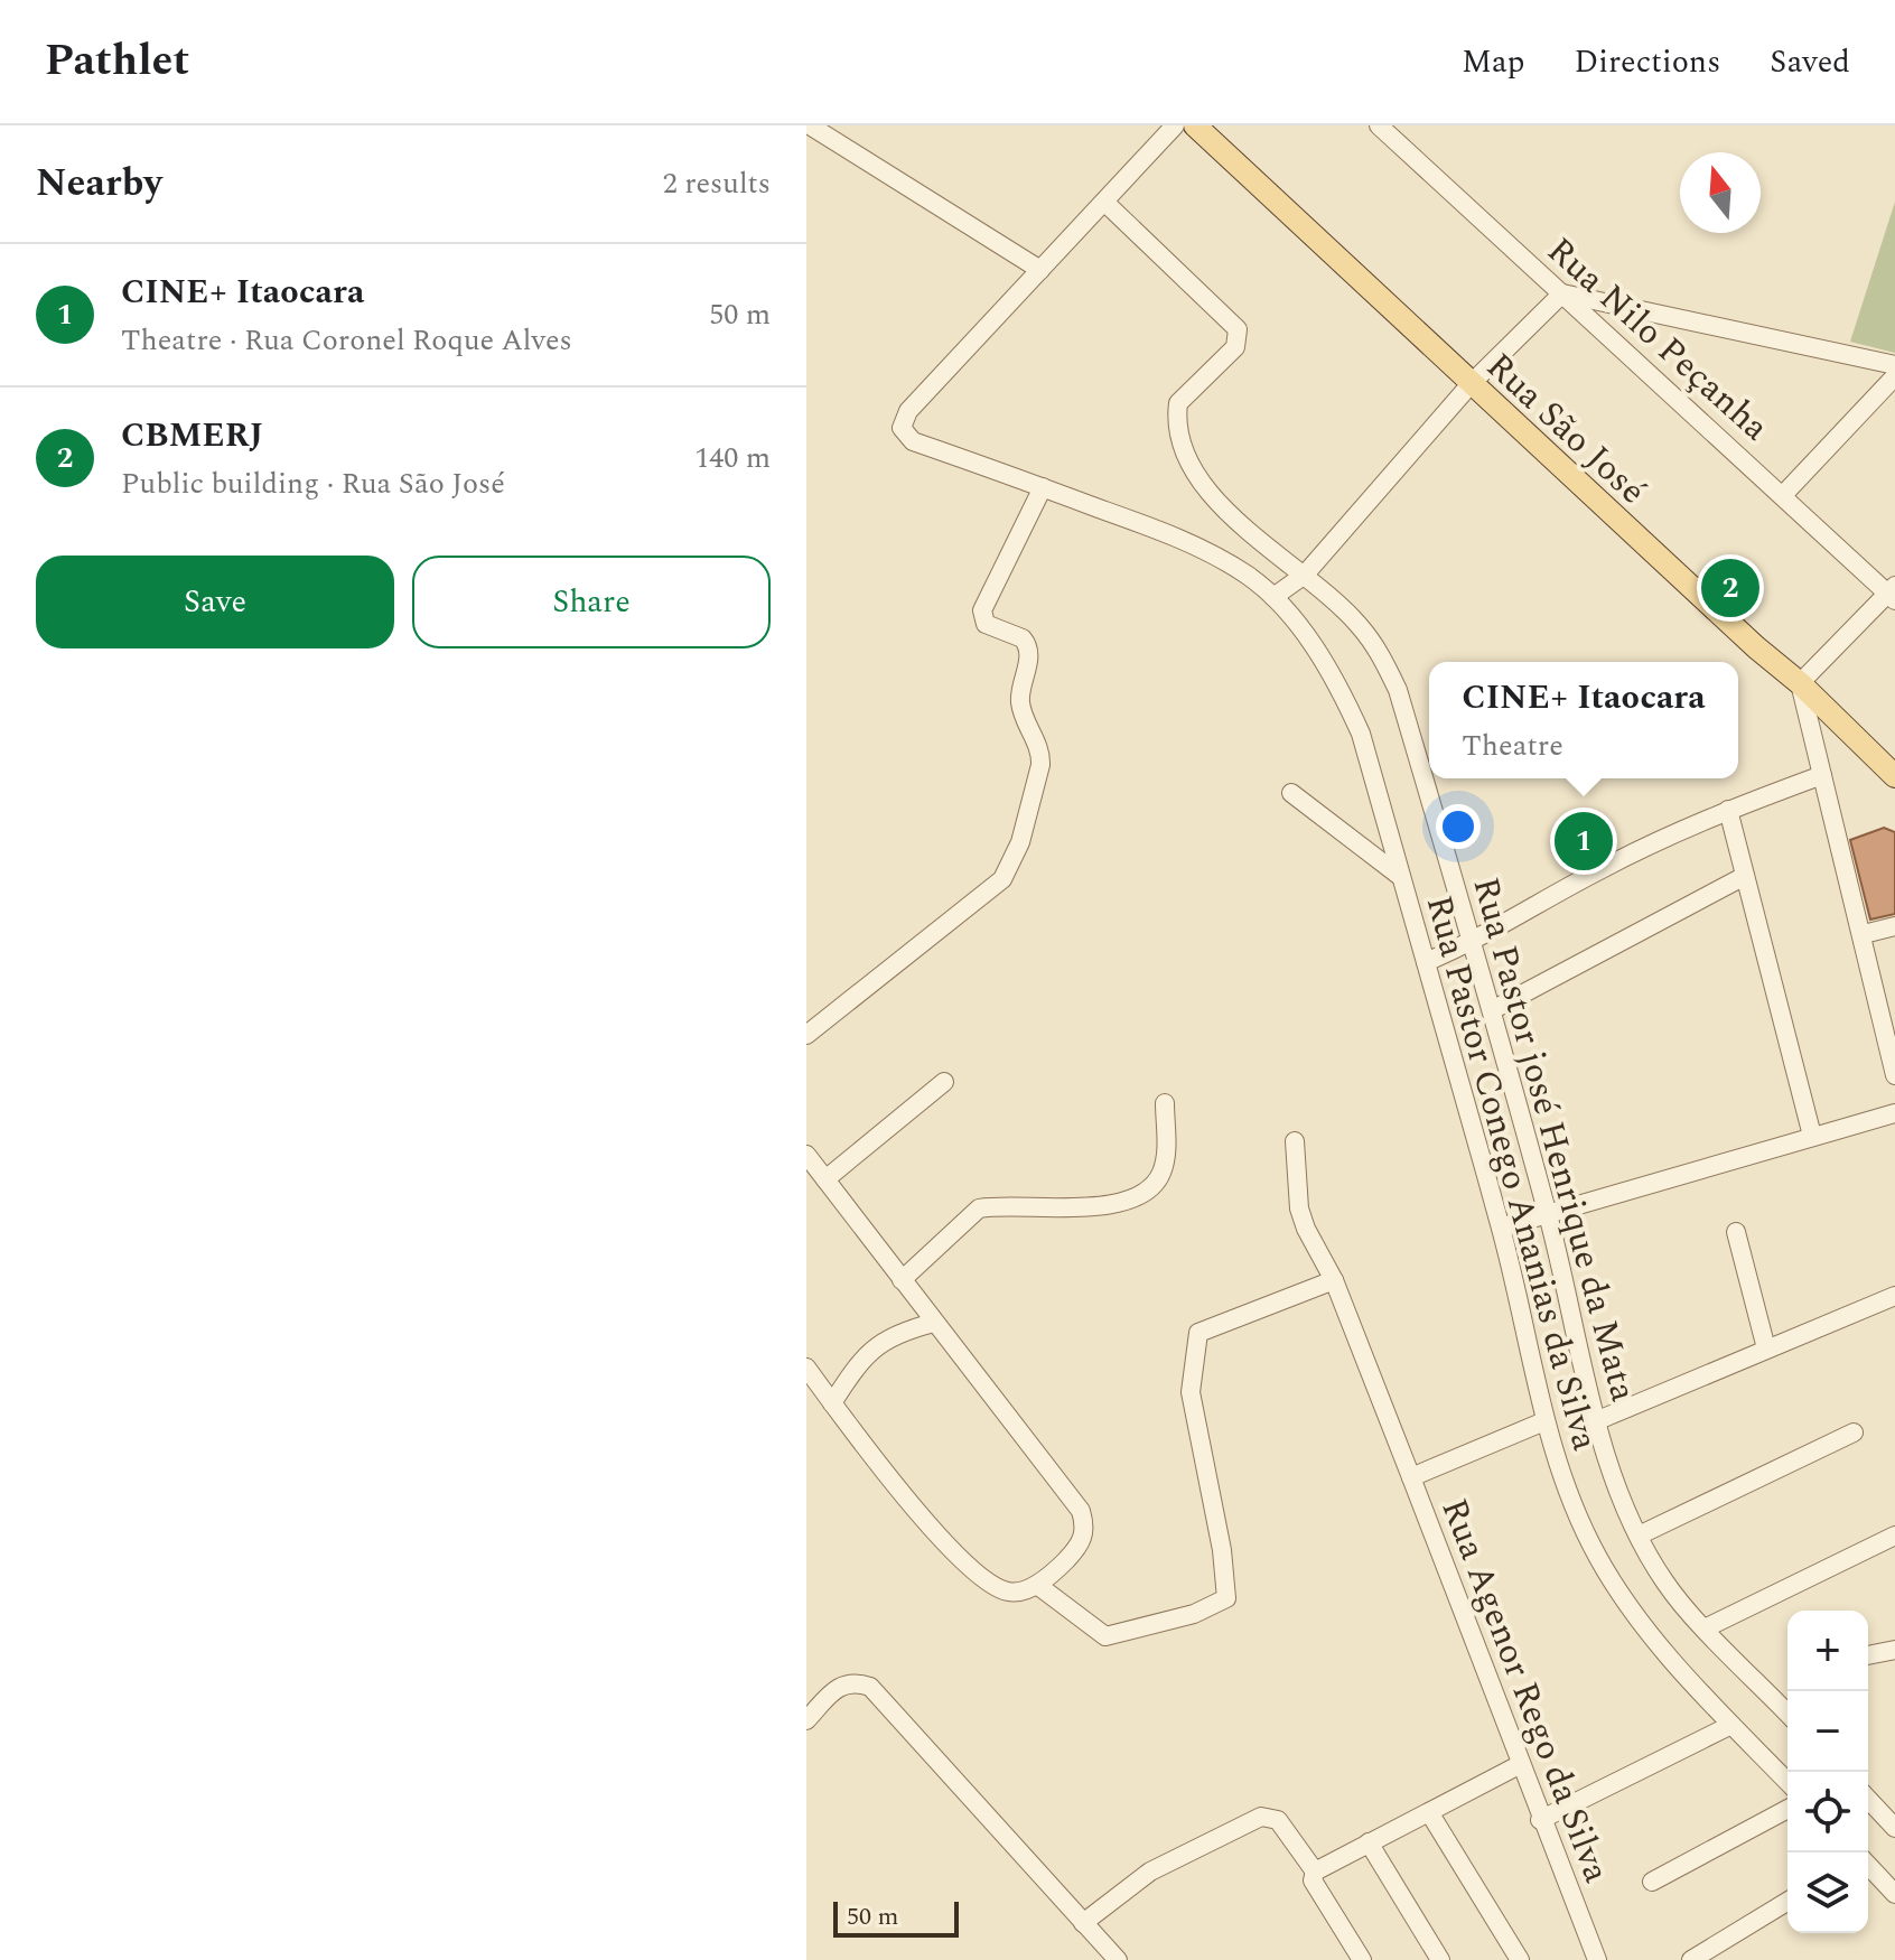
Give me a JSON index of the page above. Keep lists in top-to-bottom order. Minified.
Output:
{"streets":{"main road":["Rua São José"],"street":["Rua Nilo Peçanha","Rua Pastor josé Henrique da Mata","Rua Pastor Conego Ananias da Silva","Rua Agenor Rego da Silva"]},"crossings":[["Rua Pastor Conego Ananias da Silva","Rua Agenor Rego da Silva"]],"scale_bar":"50 m","north":"top","page":{"header":"Pathlet","nav":["Map","Directions","Saved"],"heading":["Nearby","2 results"],"list":[{"mark":"1","name":"CINE+ Itaocara","note":"Theatre · Rua Coronel Roque Alves","value":"50 m"},{"mark":"2","name":"CBMERJ","note":"Public building · Rua São José","value":"140 m"}],"buttons":["Save","Share"],"pins":["2","1"],"popup":["CINE+ Itaocara","Theatre"],"map_buttons":["+","−"],"scale":"50 m"}}
